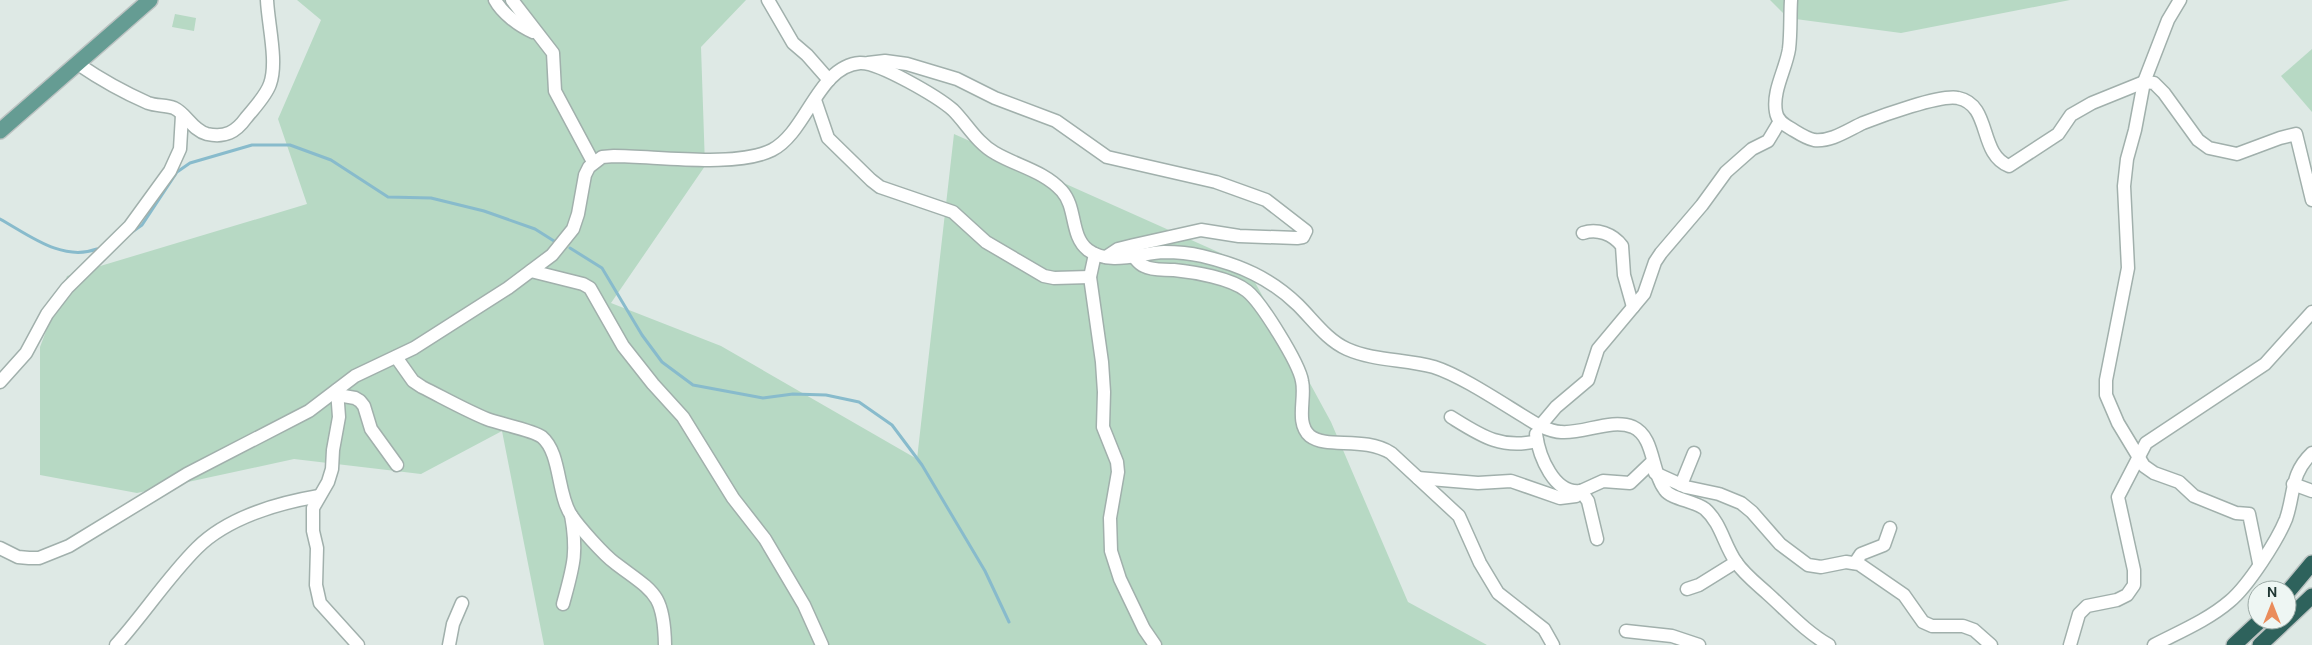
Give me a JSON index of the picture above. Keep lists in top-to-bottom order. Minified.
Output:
{"north":"top"}
